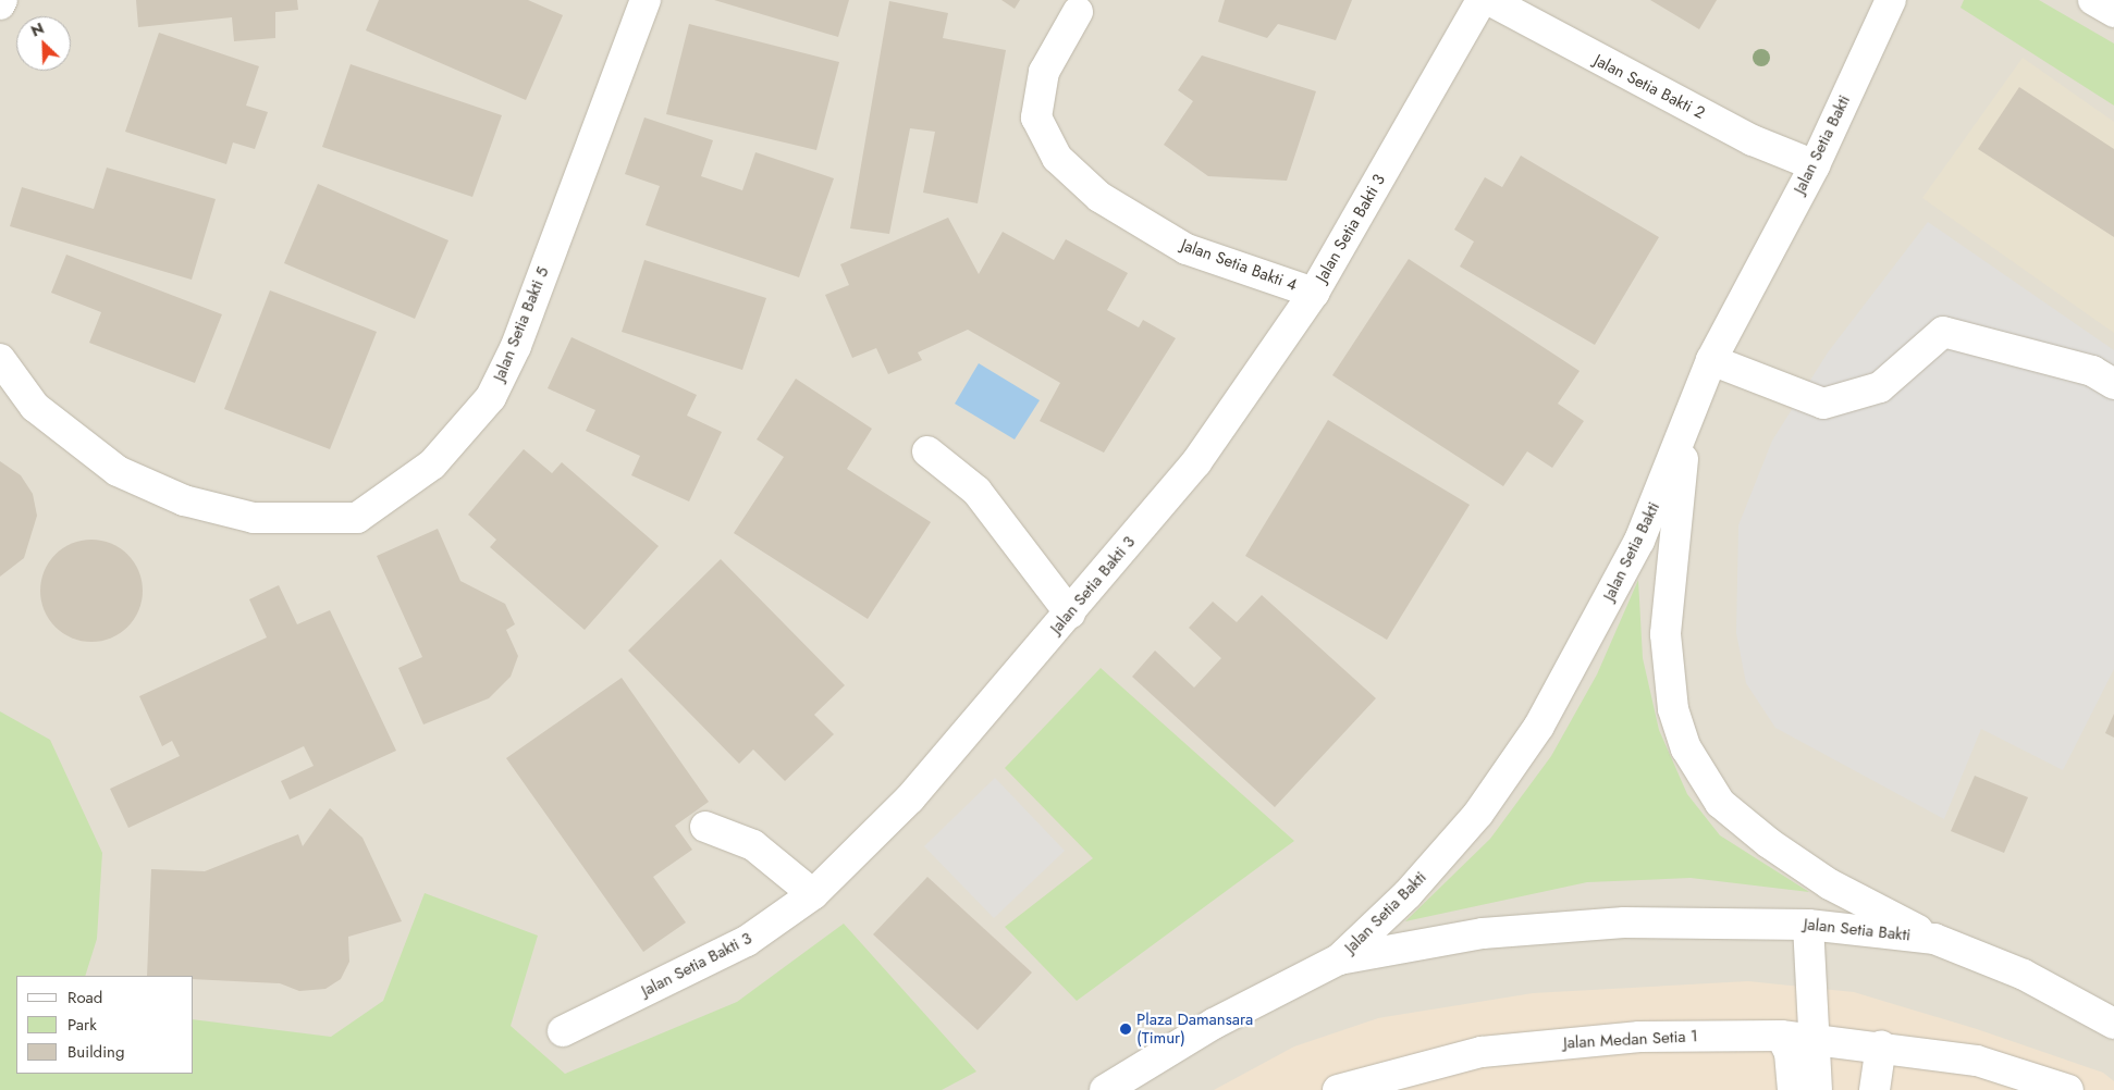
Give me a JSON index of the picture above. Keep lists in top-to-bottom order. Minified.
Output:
{"streets":{"street":["Jalan Setia Bakti 2","Jalan Setia Bakti","Jalan Setia Bakti 3","Jalan Setia Bakti 4","Jalan Setia Bakti 5","Jalan Medan Setia 1"]},"crossings":[["Jalan Setia Bakti 2","Jalan Setia Bakti"],["Jalan Setia Bakti 3","Jalan Setia Bakti 4"]],"places":["Plaza Damansara (Timur)"],"legend":["Road","Park","Building"],"north":"top left"}
